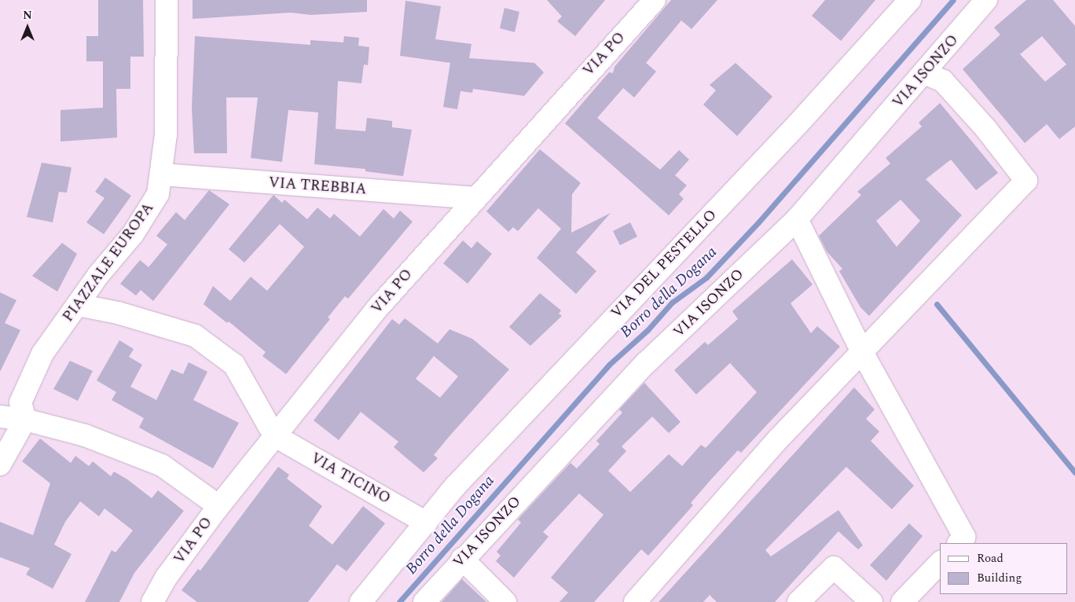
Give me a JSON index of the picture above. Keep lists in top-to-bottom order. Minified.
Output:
{"streets":{"street":["VIA PO","VIA ISONZO","VIA TREBBIA","PIAZZALE EUROPA","VIA DEL PESTELLO","VIA TICINO"]},"crossings":[["VIA PO","VIA TREBBIA"],["VIA PO","VIA TICINO"],["VIA TREBBIA","PIAZZALE EUROPA"],["VIA DEL PESTELLO","VIA TICINO"]],"water":["Borro della Dogana"],"legend":["Road","Building"],"north":"top"}
